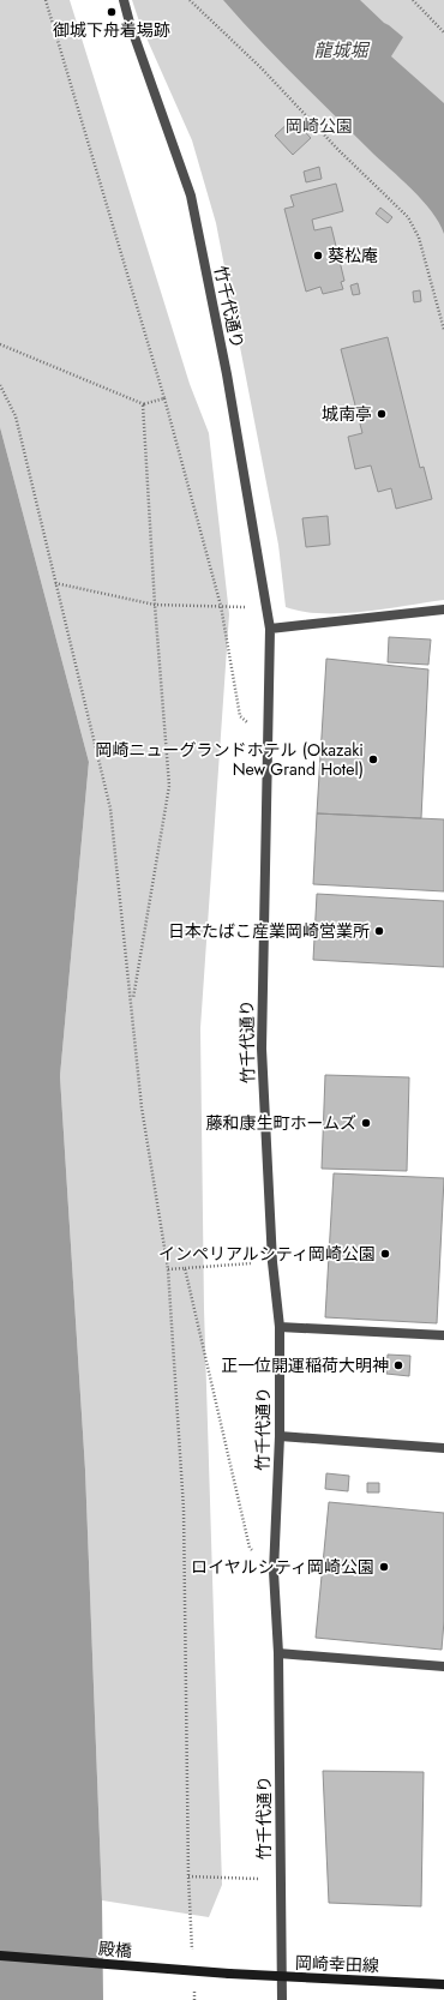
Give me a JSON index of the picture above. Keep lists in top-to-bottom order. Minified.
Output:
{"streets":{"main road":["殿橋","岡崎幸田線"],"street":["竹千代通り"]},"crossings":[["竹千代通り","岡崎幸田線"],["殿橋","岡崎幸田線"]],"water":["龍城堀"],"parks":["岡崎公園"],"places":["御城下舟着場跡","葵松庵","城南亭","岡崎ニューグランドホテル (Okazaki New Grand Hotel)","日本たばこ産業岡崎営業所","藤和康生町ホームズ","インペリアルシティ岡崎公園","正一位開運稲荷大明神","ロイヤルシティ岡崎公園"]}
